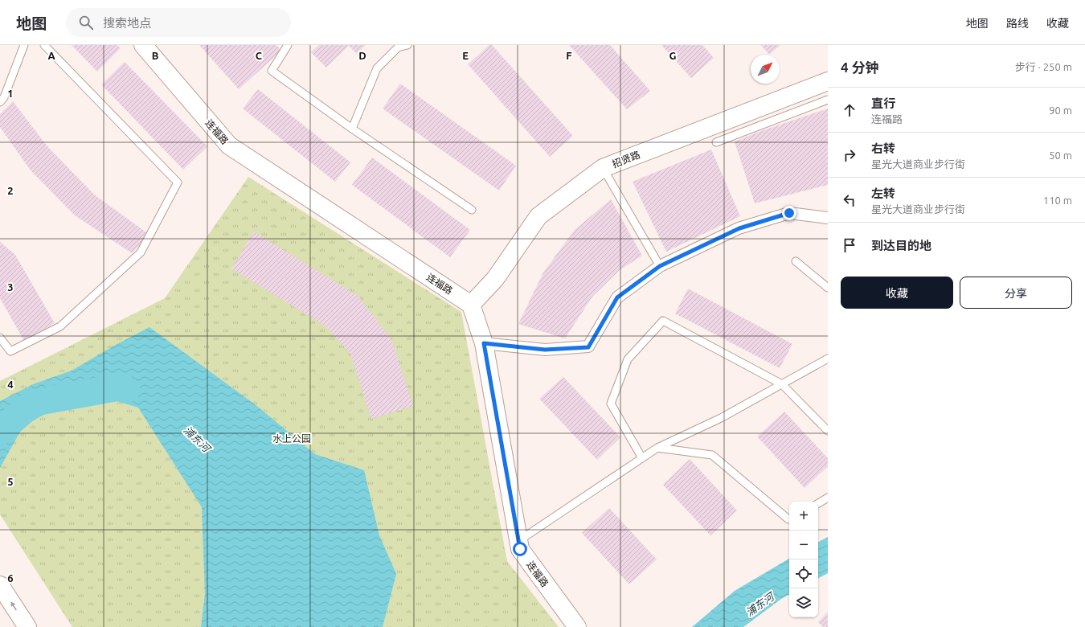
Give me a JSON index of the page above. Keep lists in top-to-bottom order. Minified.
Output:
{"streets":{"main road":["连福路","招贤路"]},"crossings":[["连福路","招贤路"]],"water":["浦东河"],"parks":["水上公园"],"north":"top right","page":{"header":"地图","search":"搜索地点","nav":["地图","路线","收藏"],"heading":["4 分钟","步行 · 250 m"],"list":[["直行","连福路","90 m"],["右转","星光大道商业步行街","50 m"],["左转","星光大道商业步行街","110 m"],"到达目的地"],"buttons":["收藏","分享"],"map_buttons":["+","−"]},"grid":{"columns":["A","B","C","D","E","F","G"],"rows":["1","2","3","4","5","6"]}}
